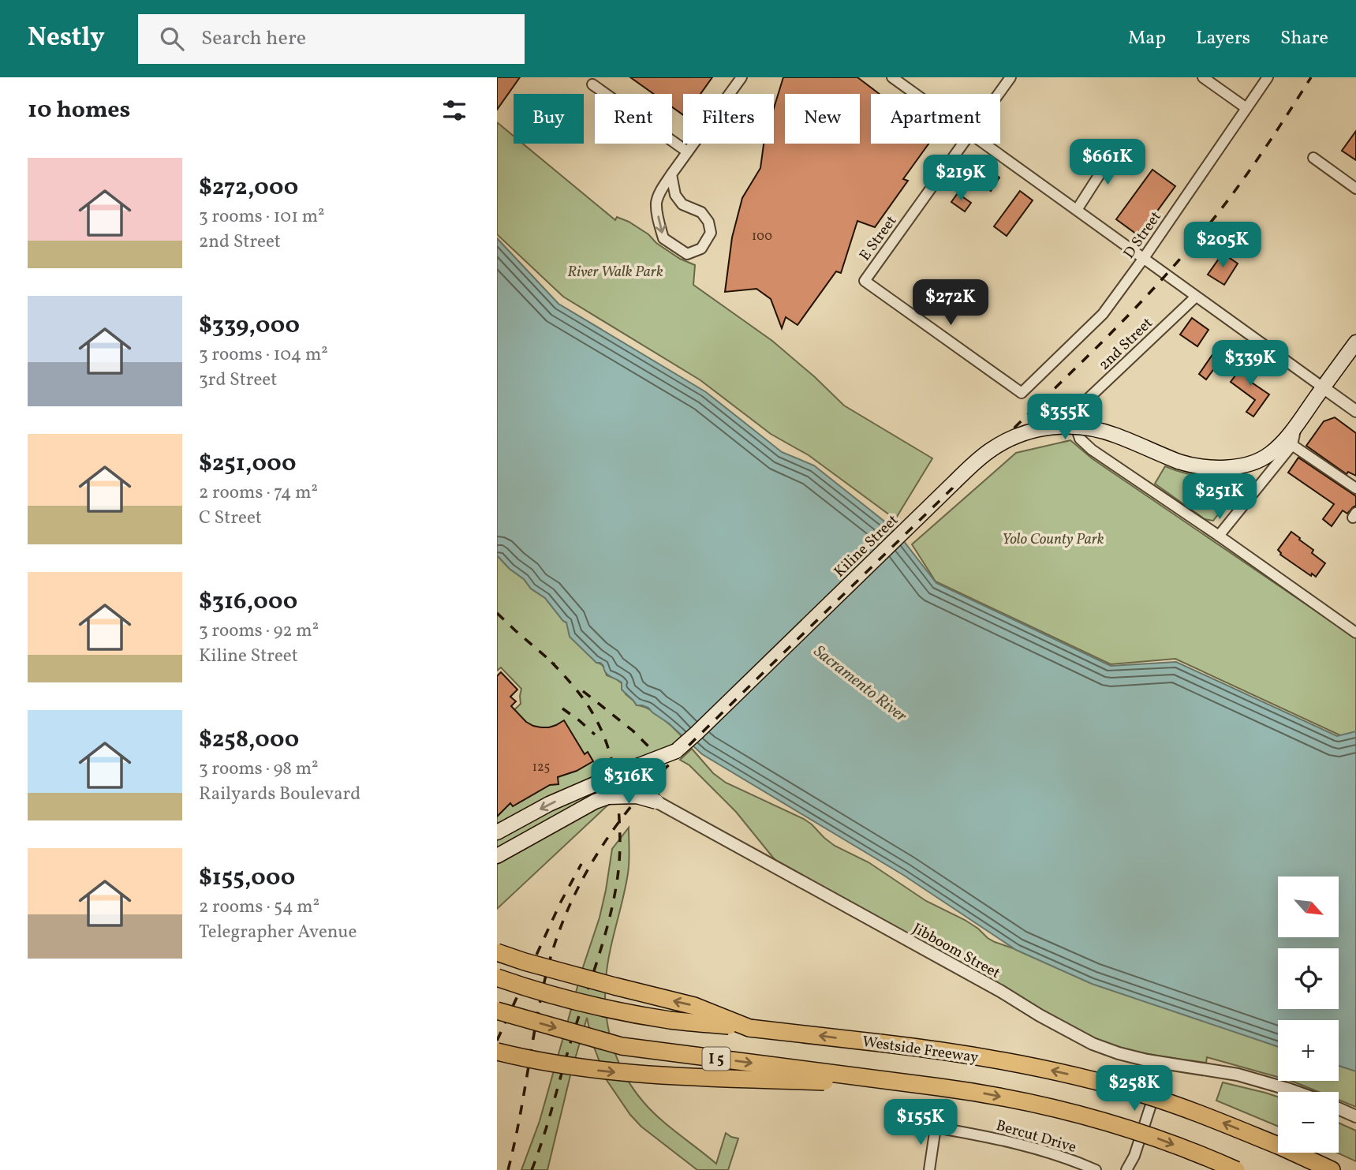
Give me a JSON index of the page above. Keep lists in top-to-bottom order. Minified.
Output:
{"streets":{"highway":["Westside Freeway","I 5"],"main road":["Kiline Street"],"street":["D Street","E Street","2nd Street","Jibboom Street","Bercut Drive"]},"crossings":[["D Street","E Street"],["Kiline Street","Jibboom Street"]],"water":["Sacramento River"],"parks":["River Walk Park","Yolo County Park"],"house_numbers":["100","125"],"north":"bottom right","page":{"header":"Nestly","search":"Search here","nav":["Map","Layers","Share"],"heading":"10 homes","chip":["Buy","Rent","Filters","New","Apartment"],"price":["$661K","$219K","$205K","$272K","$339K","$355K","$251K","$316K","$258K","$155K"],"list":[{"name":"$272,000","note":"3 rooms · 101 m² · 2nd Street"},{"name":"$339,000","note":"3 rooms · 104 m² · 3rd Street"},{"name":"$251,000","note":"2 rooms · 74 m² · C Street"},{"name":"$316,000","note":"3 rooms · 92 m² · Kiline Street"},{"name":"$258,000","note":"3 rooms · 98 m² · Railyards Boulevard"},{"name":"$155,000","note":"2 rooms · 54 m² · Telegrapher Avenue"}],"map_buttons":["+","−"]}}
